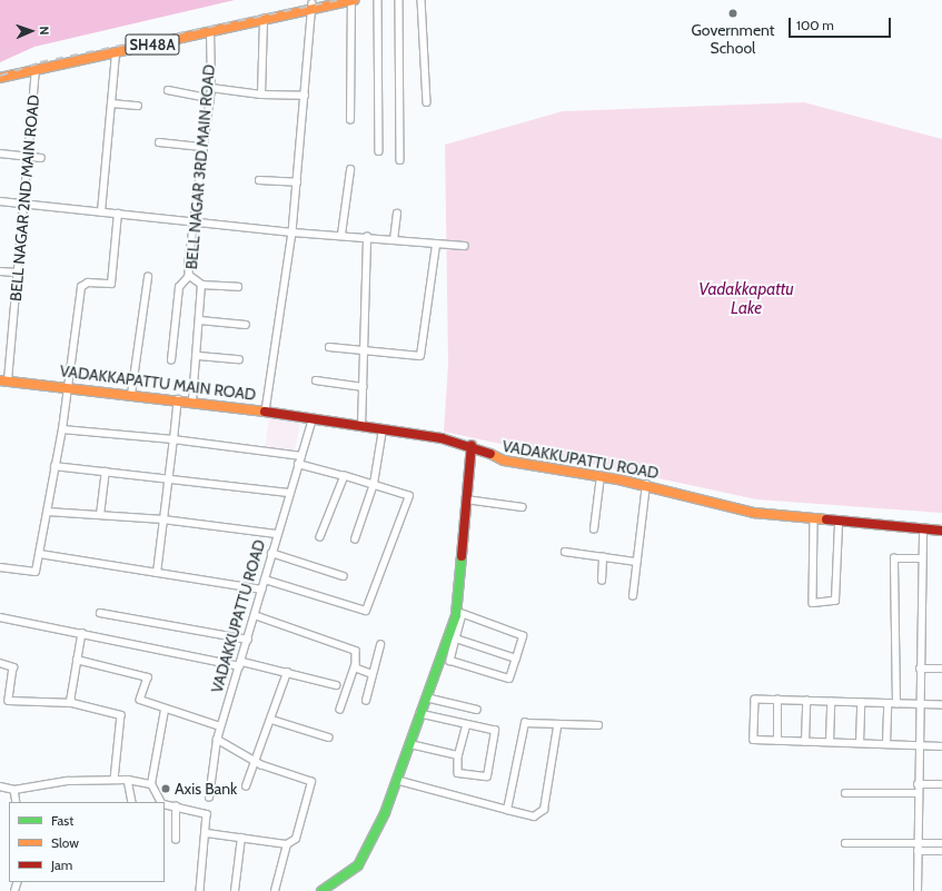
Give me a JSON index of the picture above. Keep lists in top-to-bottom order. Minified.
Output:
{"streets":{"street":["SH48A","BELL NAGAR 3RD MAIN ROAD","BELL NAGAR 2ND MAIN ROAD","VADAKKAPATTU MAIN ROAD","VADAKKUPATTU ROAD"]},"crossings":[["SH48A","BELL NAGAR 3RD MAIN ROAD"],["SH48A","BELL NAGAR 2ND MAIN ROAD"],["BELL NAGAR 3RD MAIN ROAD","VADAKKAPATTU MAIN ROAD"],["BELL NAGAR 2ND MAIN ROAD","VADAKKAPATTU MAIN ROAD"],["VADAKKAPATTU MAIN ROAD","VADAKKUPATTU ROAD"]],"water":["Vadakkapattu Lake"],"places":["Government School","Axis Bank"],"legend":["Fast","Slow","Jam"],"scale_bar":"100 m","north":"right"}
